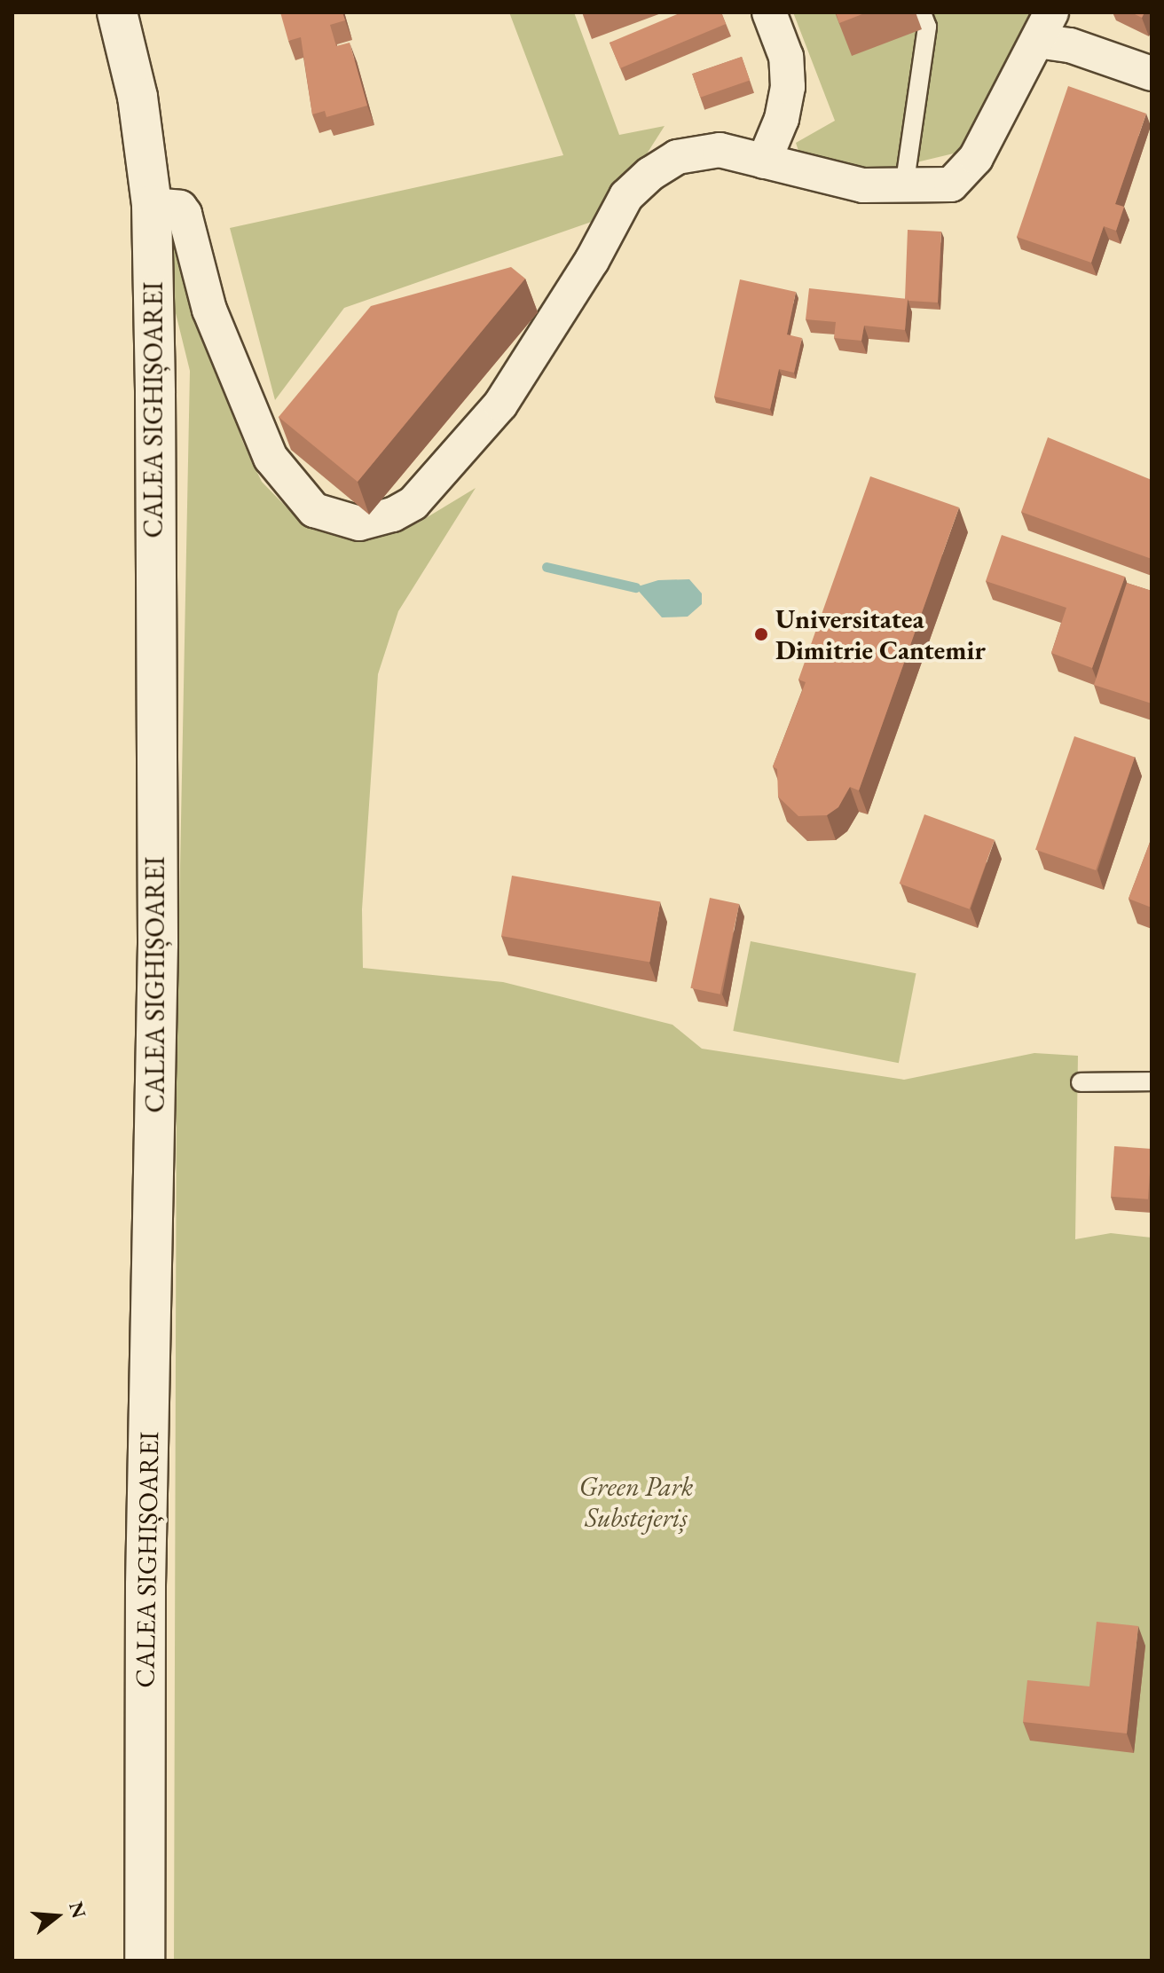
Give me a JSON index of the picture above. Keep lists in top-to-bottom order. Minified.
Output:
{"streets":{"main road":["CALEA SIGHIȘOAREI"]},"parks":["Green Park Substejeriș"],"places":["Universitatea Dimitrie Cantemir"],"north":"right"}
